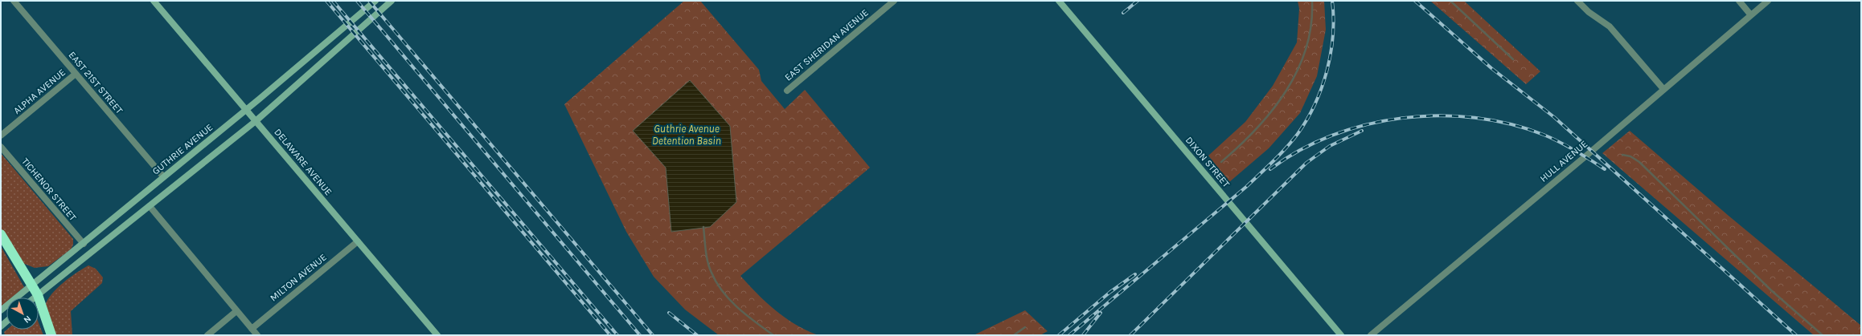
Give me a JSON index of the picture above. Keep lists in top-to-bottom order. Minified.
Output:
{"streets":{"main road":["GUTHRIE AVENUE","DELAWARE AVENUE","DIXON STREET"],"street":["EAST SHERIDAN AVENUE","EAST 21ST STREET","ALPHA AVENUE","HULL AVENUE","TICHENOR STREET","MILTON AVENUE"]},"crossings":[["EAST 21ST STREET","ALPHA AVENUE"],["EAST 21ST STREET","GUTHRIE AVENUE"],["GUTHRIE AVENUE","DELAWARE AVENUE"],["GUTHRIE AVENUE","TICHENOR STREET"],["DELAWARE AVENUE","MILTON AVENUE"]],"water":["Guthrie Avenue Detention Basin"],"north":"bottom right"}
